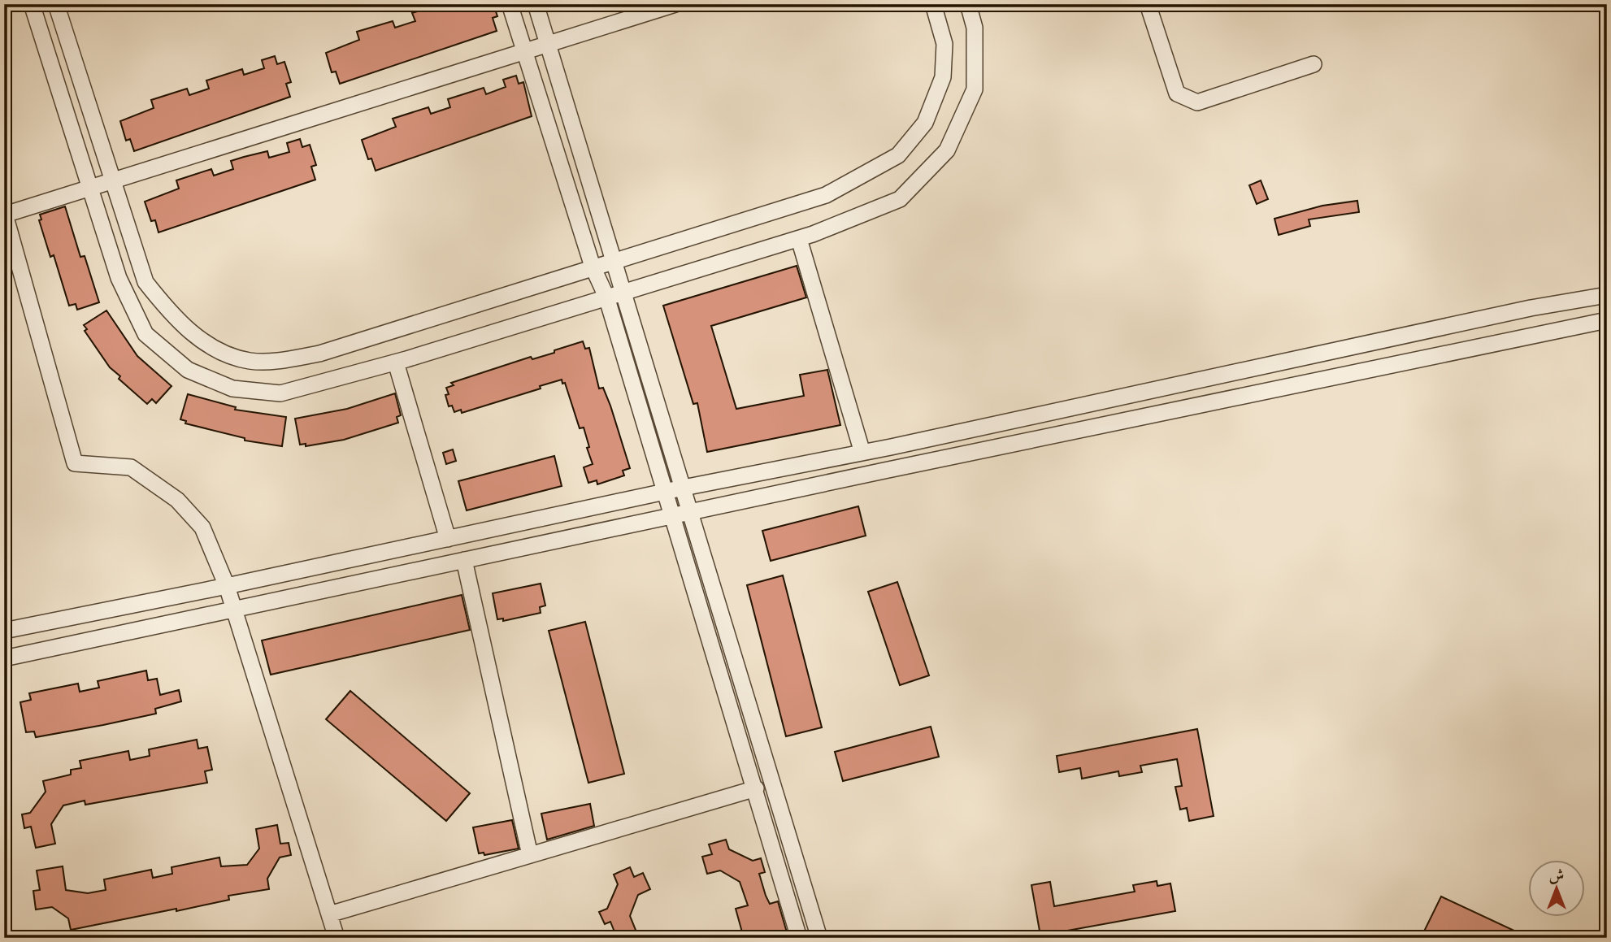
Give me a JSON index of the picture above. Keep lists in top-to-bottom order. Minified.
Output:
{"north":"top"}
